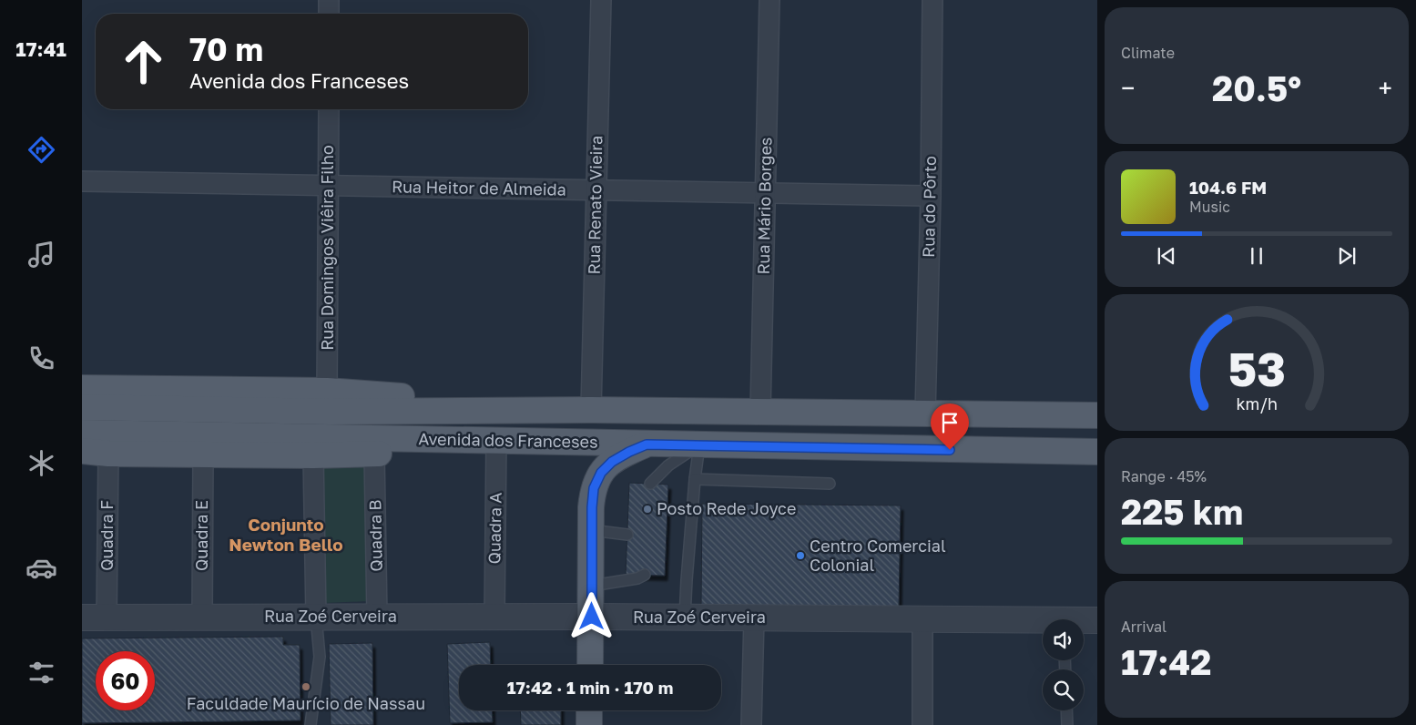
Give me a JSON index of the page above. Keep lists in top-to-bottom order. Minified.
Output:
{"streets":{"main road":["Avenida dos Franceses"],"street":["Rua Heitor de Almeida","Rua Renato Vieira","Rua Mário Borges","Rua do Pôrto","Rua Domingos Viêira Filho","Quadra A","Quadra F","Quadra E","Quadra B","Rua Zoé Cerveira"]},"crossings":[["Rua Heitor de Almeida","Rua Renato Vieira"],["Rua Heitor de Almeida","Rua Mário Borges"],["Rua Heitor de Almeida","Rua do Pôrto"],["Rua Heitor de Almeida","Rua Domingos Viêira Filho"],["Rua Renato Vieira","Avenida dos Franceses"],["Rua Mário Borges","Avenida dos Franceses"],["Rua do Pôrto","Avenida dos Franceses"],["Rua Domingos Viêira Filho","Avenida dos Franceses"],["Avenida dos Franceses","Quadra A"],["Quadra A","Rua Zoé Cerveira"],["Quadra F","Rua Zoé Cerveira"],["Quadra E","Rua Zoé Cerveira"],["Quadra B","Rua Zoé Cerveira"]],"districts":["Conjunto Newton Bello"],"places":["Posto Rede Joyce","Centro Comercial Colonial","Faculdade Maurício de Nassau"],"page":{"tabs":"17:41","tile":["Climate",["Range · 45%","225 km"],["Arrival","17:42"]],"turn":["70 m","Avenida dos Franceses"],"heat":["−","20.5°","+"],"song":["104.6 FM","Music"],"limit":"60","trip":"17:42 · 1 min · 170 m","gauge":["53","km/h"]}}
